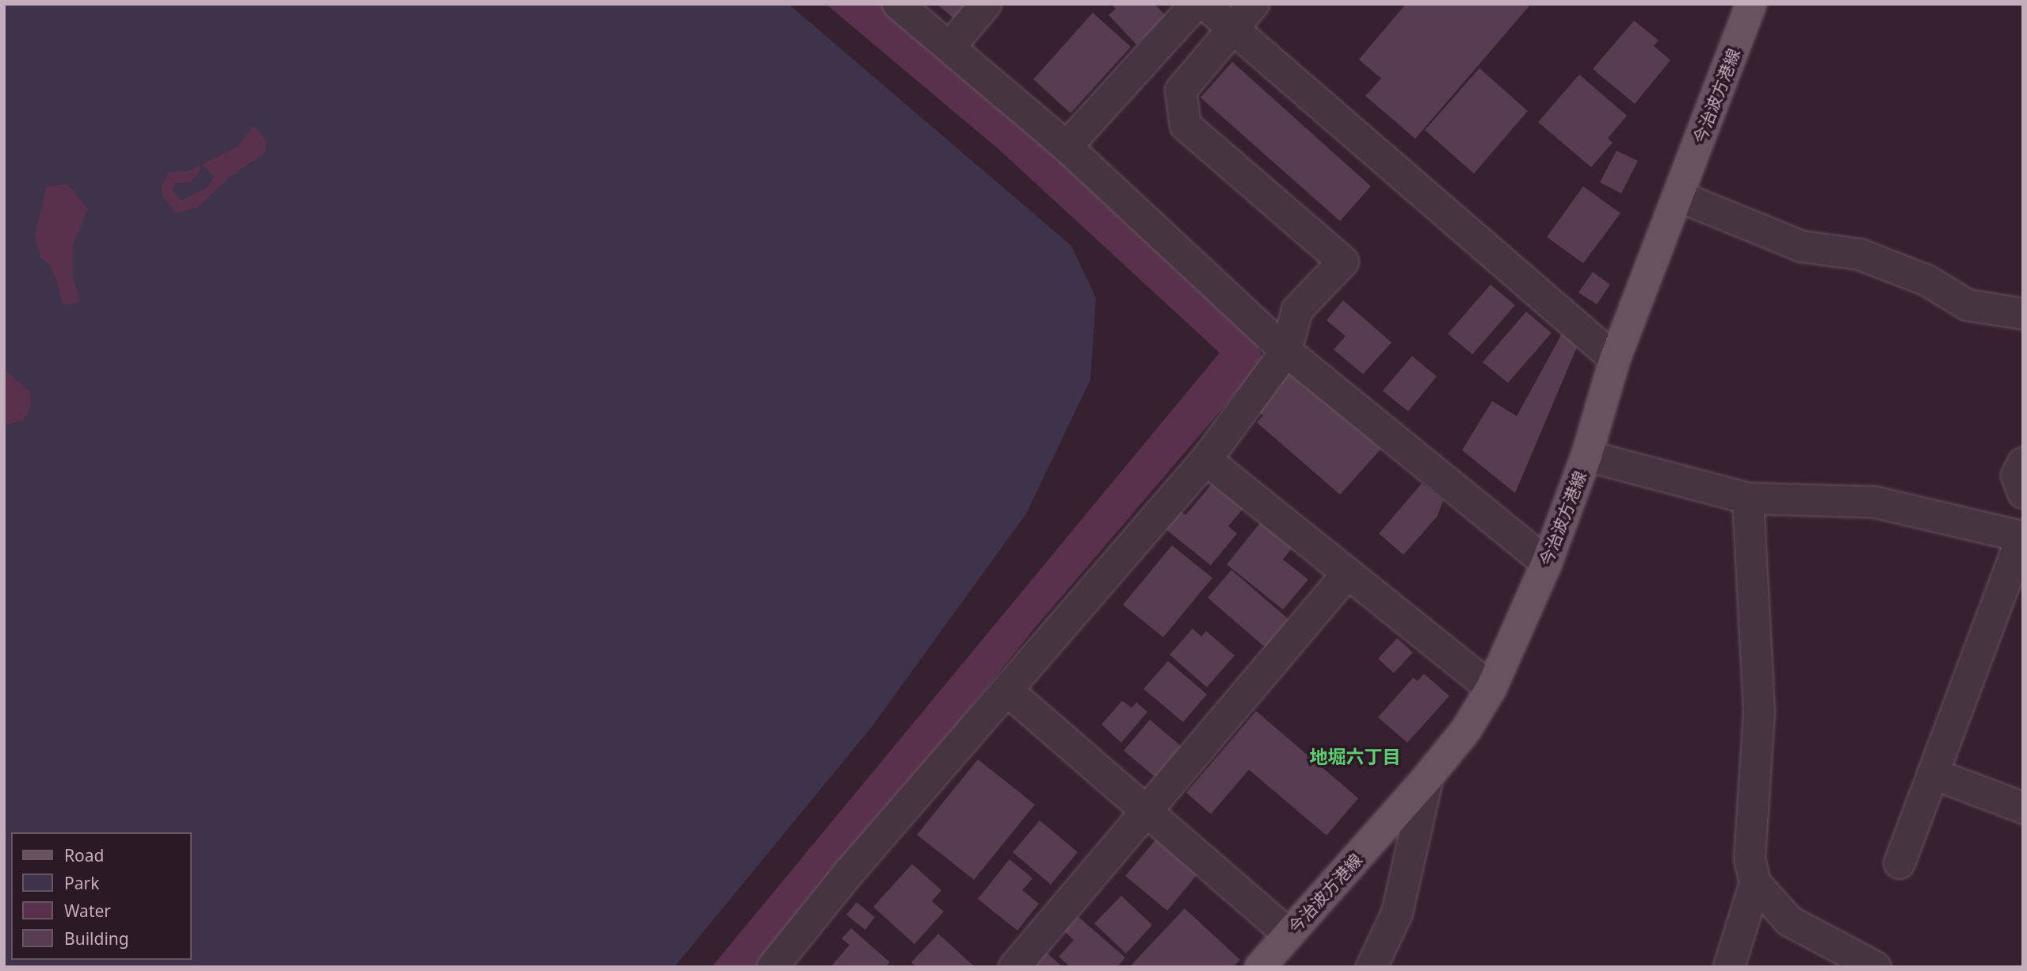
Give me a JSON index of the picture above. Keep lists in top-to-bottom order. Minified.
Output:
{"streets":{"main road":["今治波方港線"]},"districts":["地堀六丁目"],"legend":["Road","Park","Water","Building"]}
